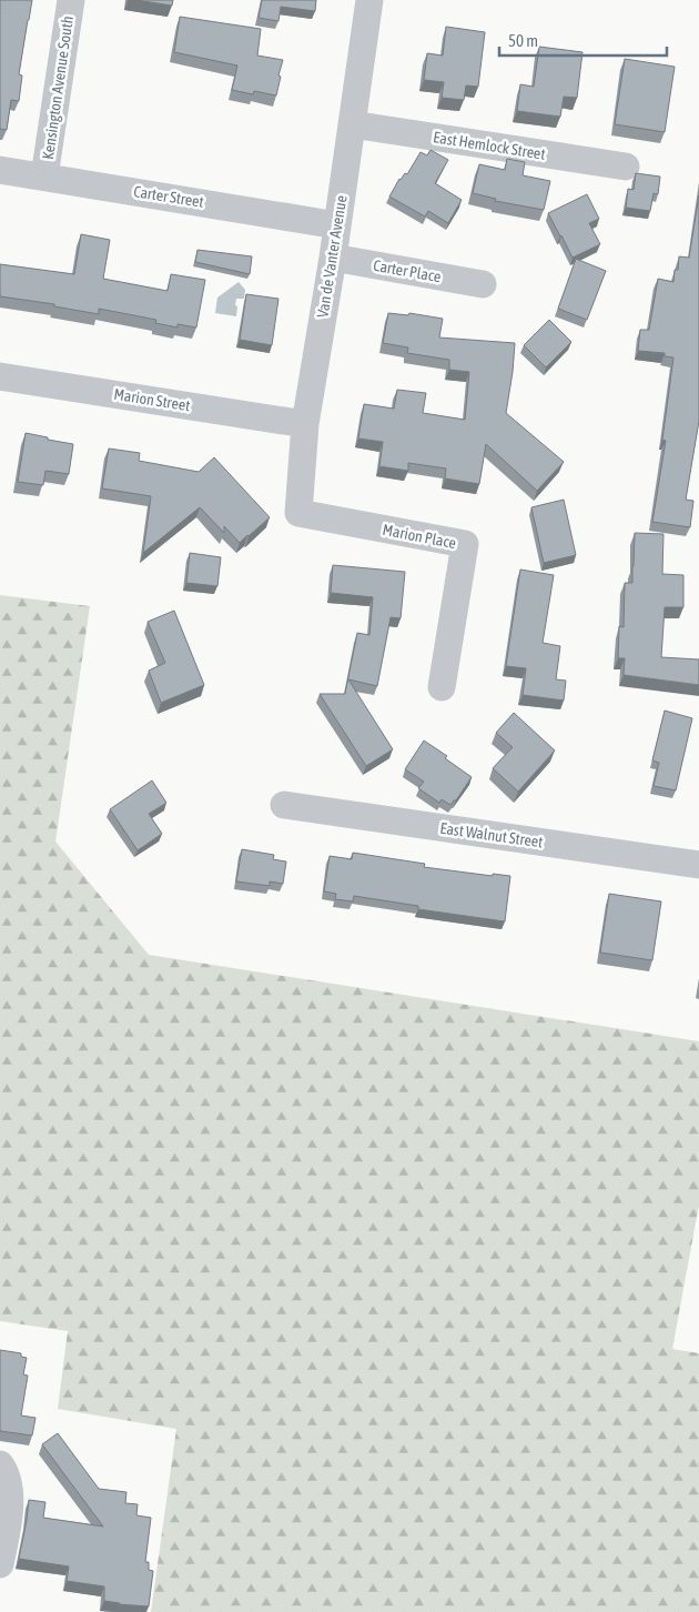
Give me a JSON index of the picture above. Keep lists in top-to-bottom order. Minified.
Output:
{"streets":{"street":["Kensington Avenue South","East Hemlock Street","Carter Street","Van de Vanter Avenue","Carter Place","Marion Street","Marion Place","East Walnut Street"]},"crossings":[["Kensington Avenue South","Carter Street"],["East Hemlock Street","Van de Vanter Avenue"],["Carter Street","Van de Vanter Avenue"],["Van de Vanter Avenue","Carter Place"],["Van de Vanter Avenue","Marion Street"],["Van de Vanter Avenue","Marion Place"]],"scale_bar":"50 m"}
